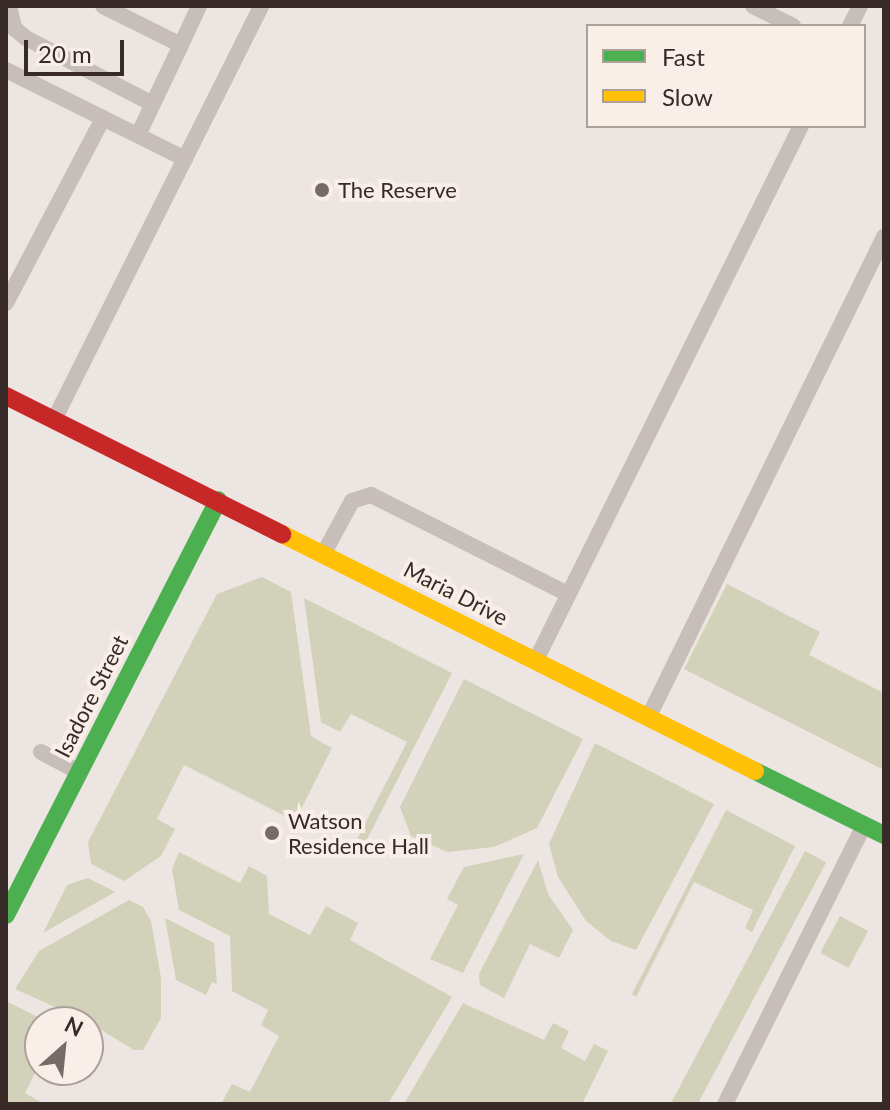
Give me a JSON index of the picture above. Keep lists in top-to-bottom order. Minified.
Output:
{"streets":{"street":["Maria Drive","Isadore Street"]},"crossings":[["Maria Drive","Isadore Street"]],"places":["The Reserve","Watson Residence Hall"],"legend":["Fast","Slow"],"scale_bar":"20 m","north":"top right"}
